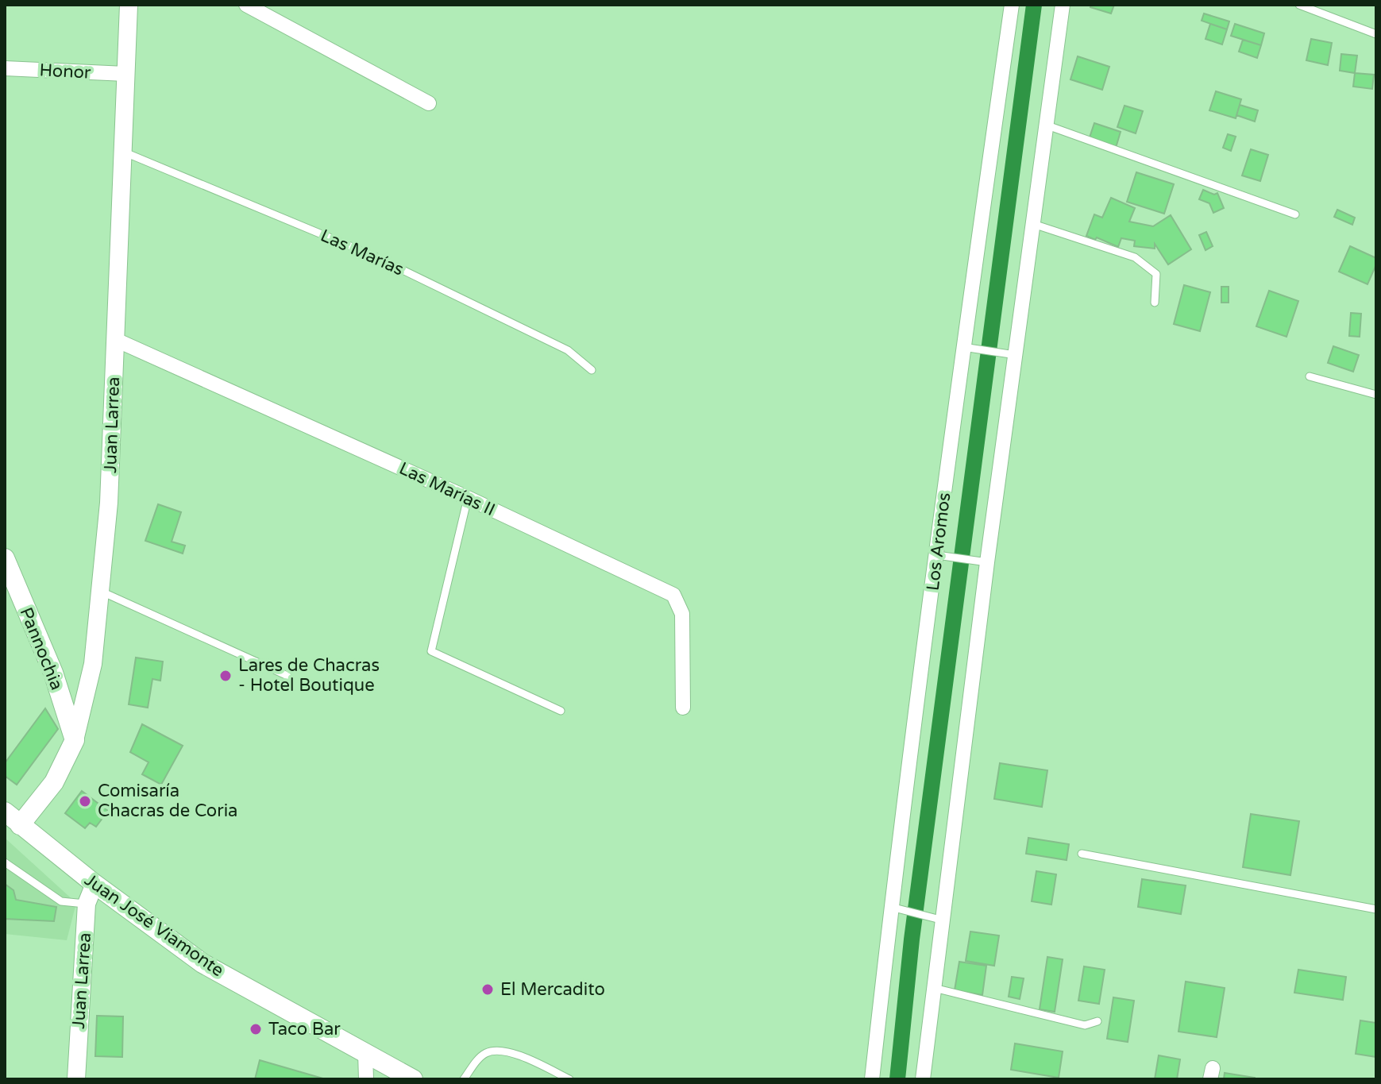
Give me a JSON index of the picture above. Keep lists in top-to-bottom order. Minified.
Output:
{"streets":{"main road":["Juan Larrea","Pannochia","Juan José Viamonte"],"street":["Honor","Las Marías II","Los Aromos"],"lane":["Las Marías"]},"crossings":[["Honor","Juan Larrea"],["Las Marías","Juan Larrea"],["Juan Larrea","Las Marías II"],["Juan Larrea","Pannochia"],["Juan Larrea","Juan José Viamonte"]],"places":["Lares de Chacras - Hotel Boutique","Comisaría Chacras de Coria","El Mercadito","Taco Bar"]}
